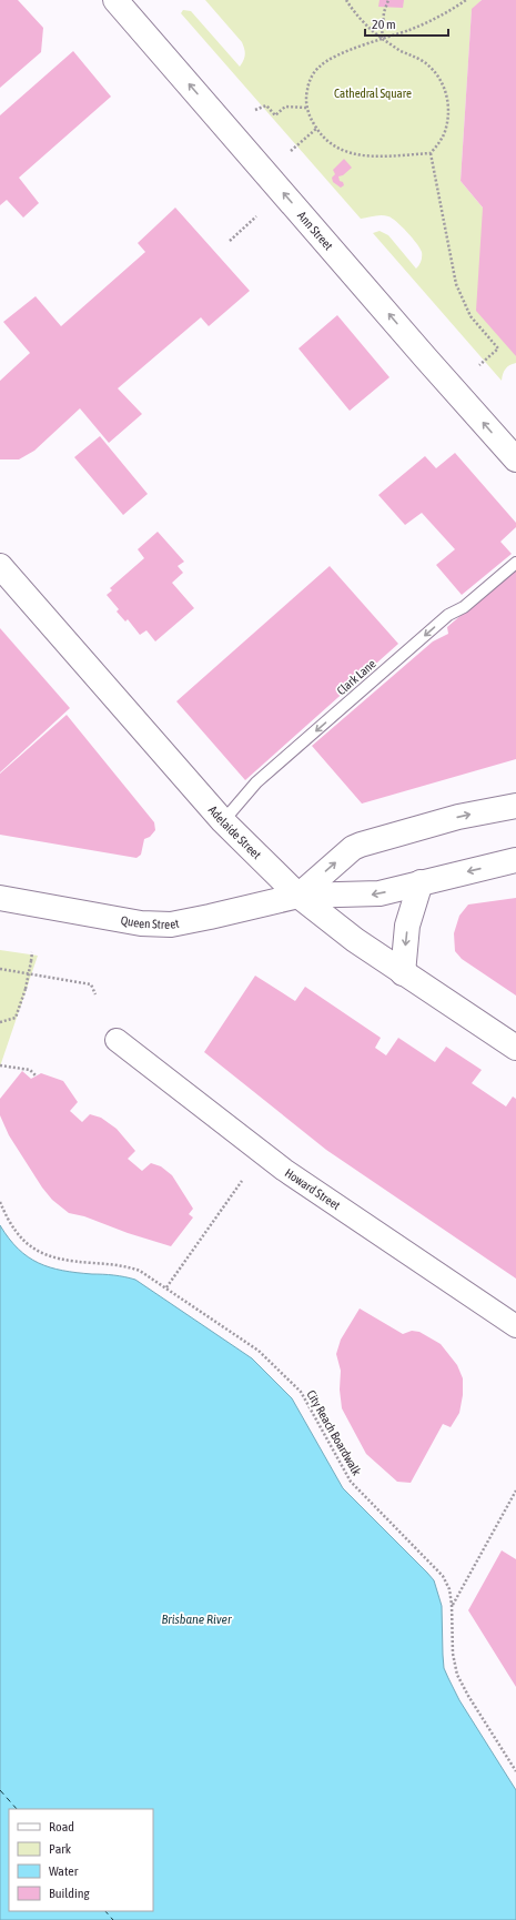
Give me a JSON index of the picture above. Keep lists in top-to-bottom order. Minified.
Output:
{"streets":{"main road":["Ann Street","Adelaide Street","Queen Street"],"street":["Howard Street"],"lane":["Clark Lane"],"path":["City Reach Boardwalk"]},"crossings":[["Clark Lane","Adelaide Street"],["Adelaide Street","Queen Street"]],"one_way":["Ann Street","Clark Lane"],"water":["Brisbane River"],"parks":["Cathedral Square"],"legend":["Road","Park","Water","Building"],"scale_bar":"20 m"}
